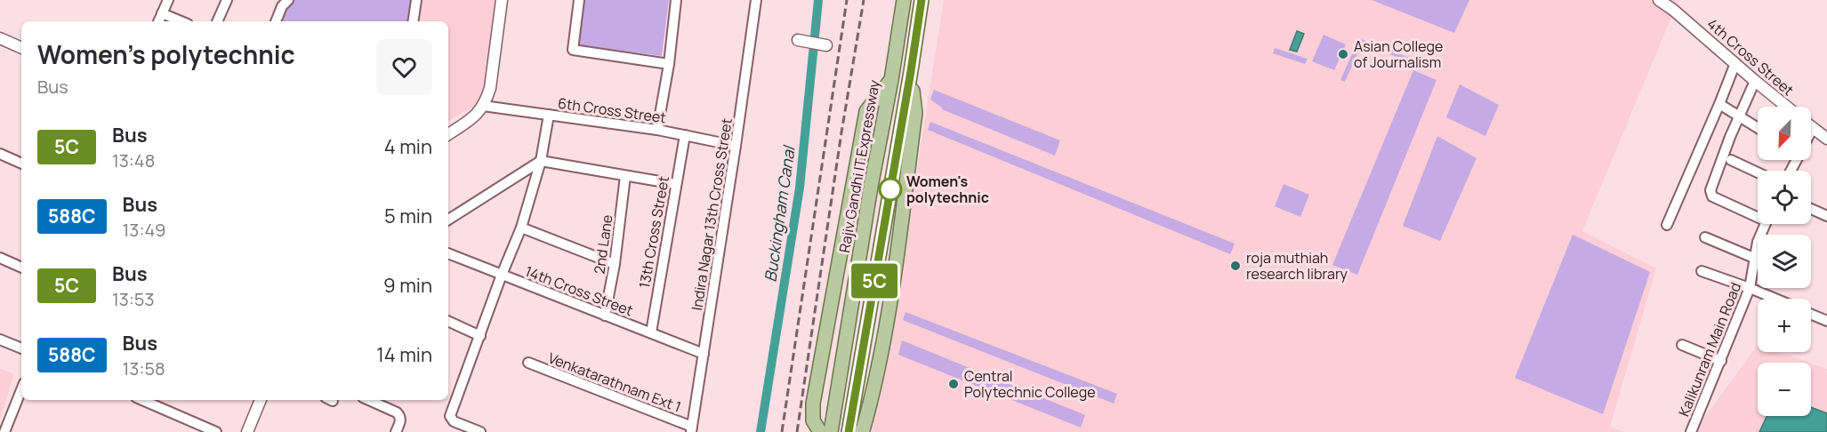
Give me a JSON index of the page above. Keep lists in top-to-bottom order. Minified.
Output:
{"streets":{"main road":["Rajiv Gandhi IT Expressway"],"street":["4th Cross Street","6th Cross Street","Indira Nagar 13th Cross Street","13th Cross Street","2nd Lane","14th Cross Street","Kalikunram Main Road","Venkatarathnam Ext 1"]},"crossings":[["6th Cross Street","Indira Nagar 13th Cross Street"],["6th Cross Street","13th Cross Street"],["Indira Nagar 13th Cross Street","14th Cross Street"],["Indira Nagar 13th Cross Street","Venkatarathnam Ext 1"],["13th Cross Street","14th Cross Street"],["2nd Lane","14th Cross Street"]],"water":["Buckingham Canal"],"places":["Asian College of Journalism","Women's polytechnic","roja muthiah research library","Central Polytechnic College"],"lines":["bus line 5C"],"north":"bottom left","page":{"on_map":"5C","heading":["Women's polytechnic","Bus"],"map_buttons":["+","−"],"list":[{"mark":"5C","name":"Bus","note":"13:48","value":"4 min"},{"mark":"588C","name":"Bus","note":"13:49","value":"5 min"},{"mark":"5C","name":"Bus","note":"13:53","value":"9 min"},{"mark":"588C","name":"Bus","note":"13:58","value":"14 min"}]}}
